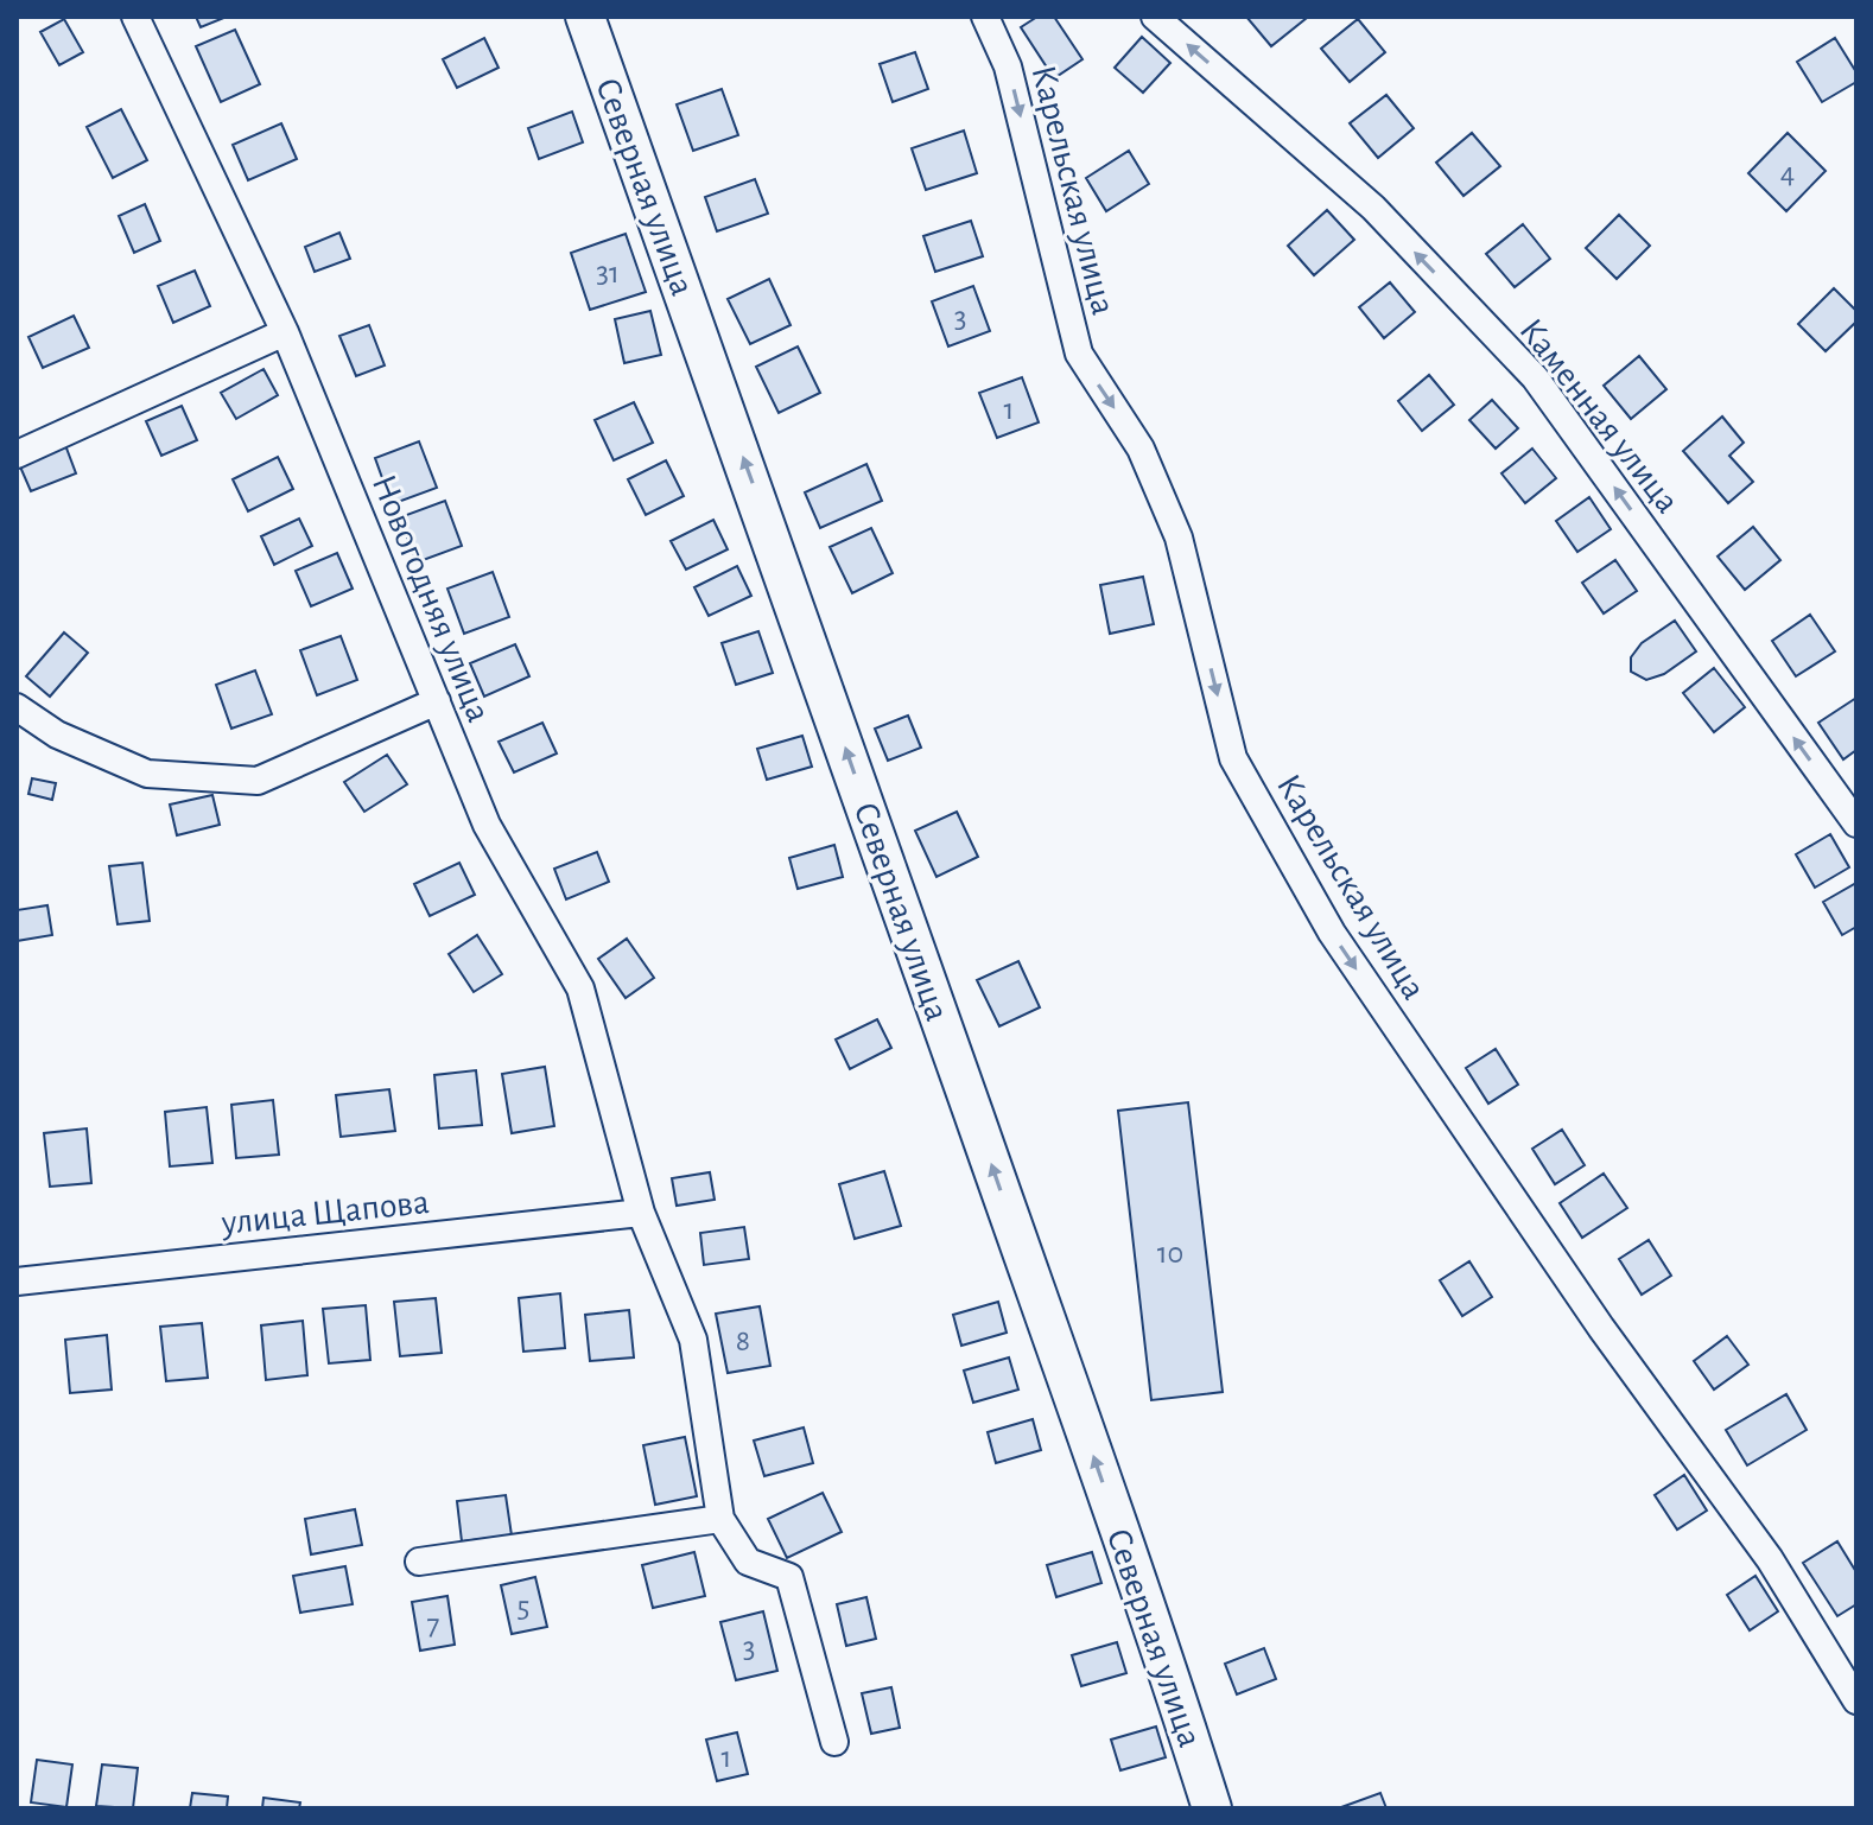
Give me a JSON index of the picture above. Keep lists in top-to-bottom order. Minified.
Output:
{"streets":{"main road":["Северная улица"],"street":["Карельская улица","Каменная улица","Новогодняя улица","улица Щапова"]},"crossings":[["Новогодняя улица","улица Щапова"]],"one_way":["Северная улица","Карельская улица","Каменная улица"],"house_numbers":["4","31","3","1","10","8","5","7","3","1"]}
